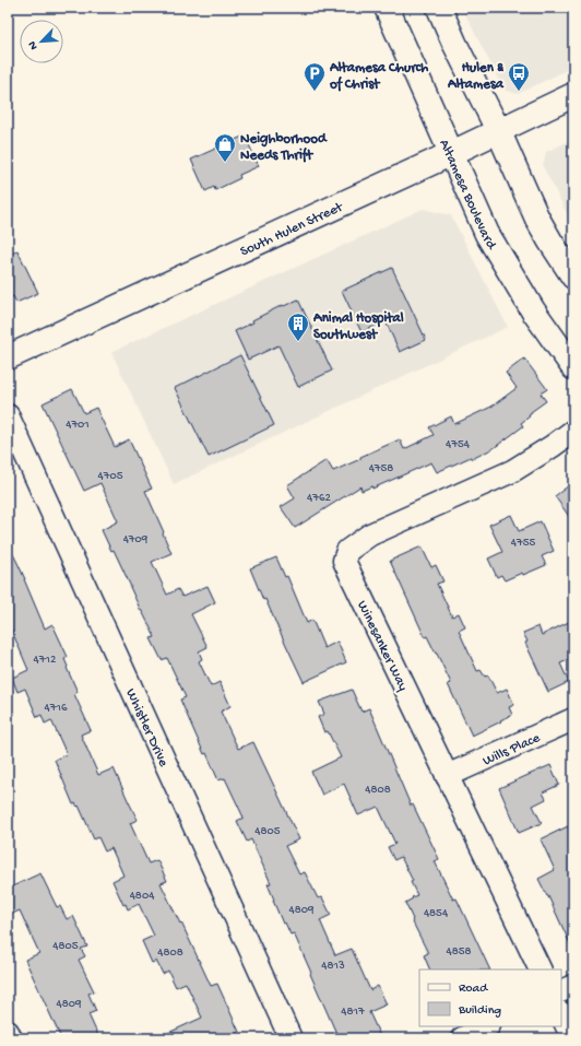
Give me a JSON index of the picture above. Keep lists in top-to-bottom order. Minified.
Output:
{"streets":{"main road":["Altamesa Boulevard","South Hulen Street"],"street":["Winesanker Way","Whistler Drive","Wills Place"]},"crossings":[["Altamesa Boulevard","South Hulen Street"],["Winesanker Way","Wills Place"]],"places":{"parking":["Altamesa Church of Christ"],"bus stop":["Hulen & Altamesa"],"shop":["Neighborhood Needs Thrift"],"building":["Animal Hospital Southwest"]},"house_numbers":["4701","4754","4758","4705","4762","4709","4755","4712","4716","4808","4805","4804","4809","4854","4805","4858","4808","4813","4809","4817"],"legend":["Road","Building"],"north":"bottom left"}
